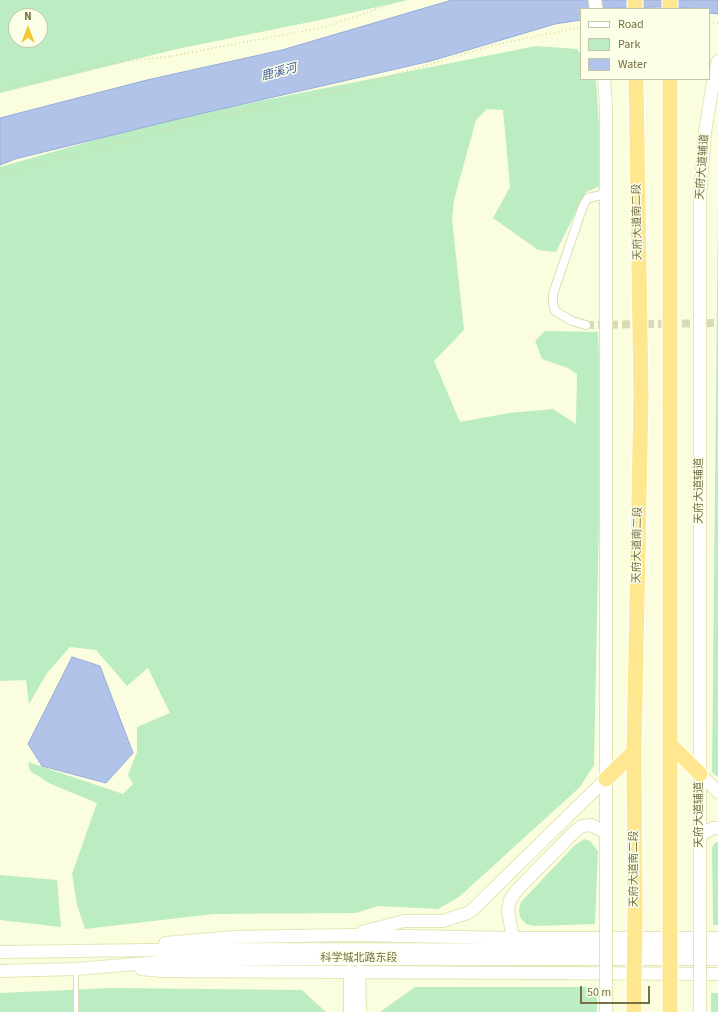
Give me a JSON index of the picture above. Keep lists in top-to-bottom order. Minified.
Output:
{"streets":{"highway":["天府大道南二段"],"street":["天府大道辅道","科学城北路东段"]},"water":["鹿溪河"],"legend":["Road","Park","Water"],"scale_bar":"50 m","north":"top"}
